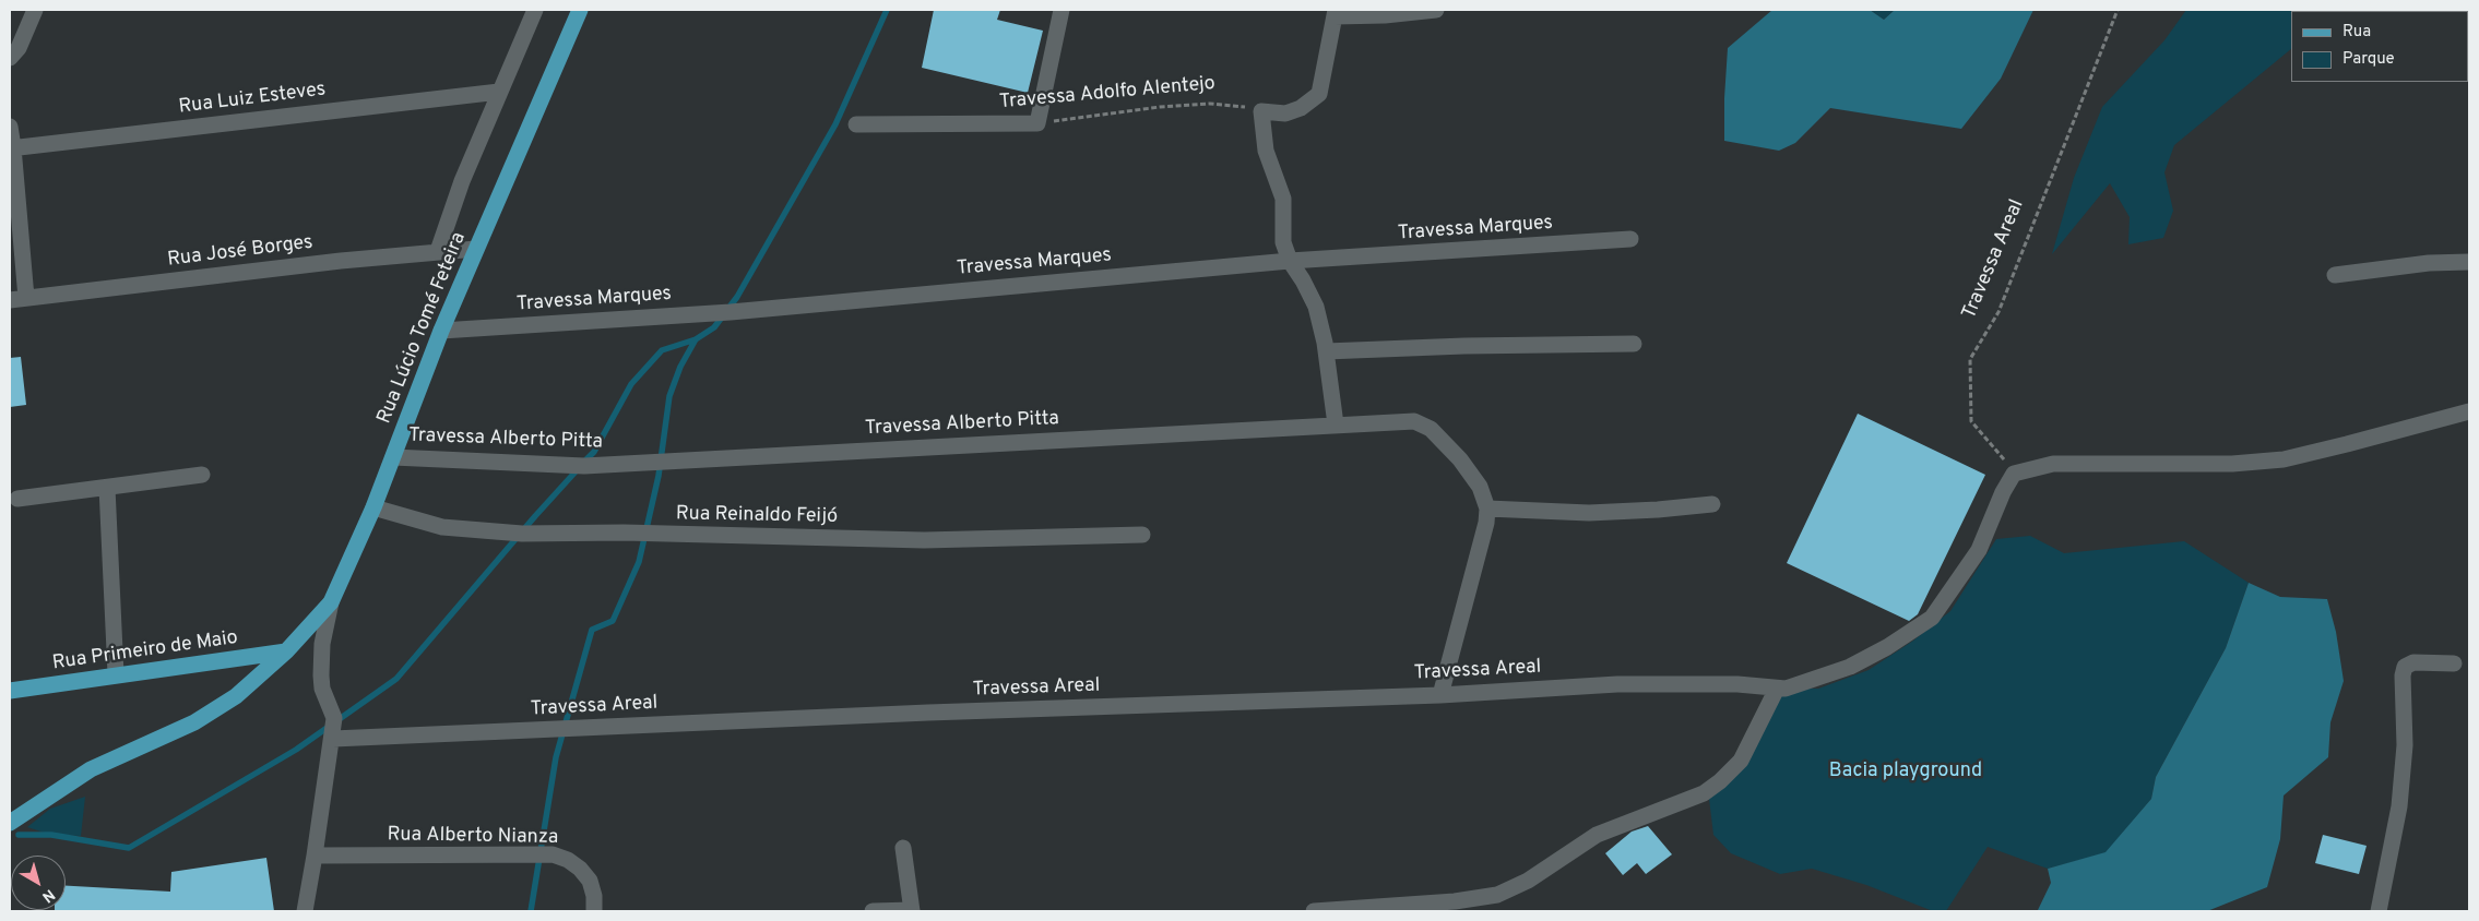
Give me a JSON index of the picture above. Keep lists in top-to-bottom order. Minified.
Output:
{"streets":{"main road":["Rua Lúcio Tomé Feteira","Rua Primeiro de Maio"],"street":["Travessa Adolfo Alentejo","Rua Luiz Esteves","Travessa Marques","Rua José Borges","Travessa Areal","Travessa Alberto Pitta","Rua Reinaldo Feijó","Rua Alberto Nianza"]},"crossings":[["Rua Luiz Esteves","Rua Lúcio Tomé Feteira"],["Travessa Marques","Rua Lúcio Tomé Feteira"],["Rua José Borges","Rua Lúcio Tomé Feteira"],["Rua Lúcio Tomé Feteira","Travessa Alberto Pitta"],["Rua Lúcio Tomé Feteira","Rua Reinaldo Feijó"],["Rua Lúcio Tomé Feteira","Rua Primeiro de Maio"]],"parks":["Bacia playground"],"legend":["Rua","Parque"],"north":"bottom right"}
